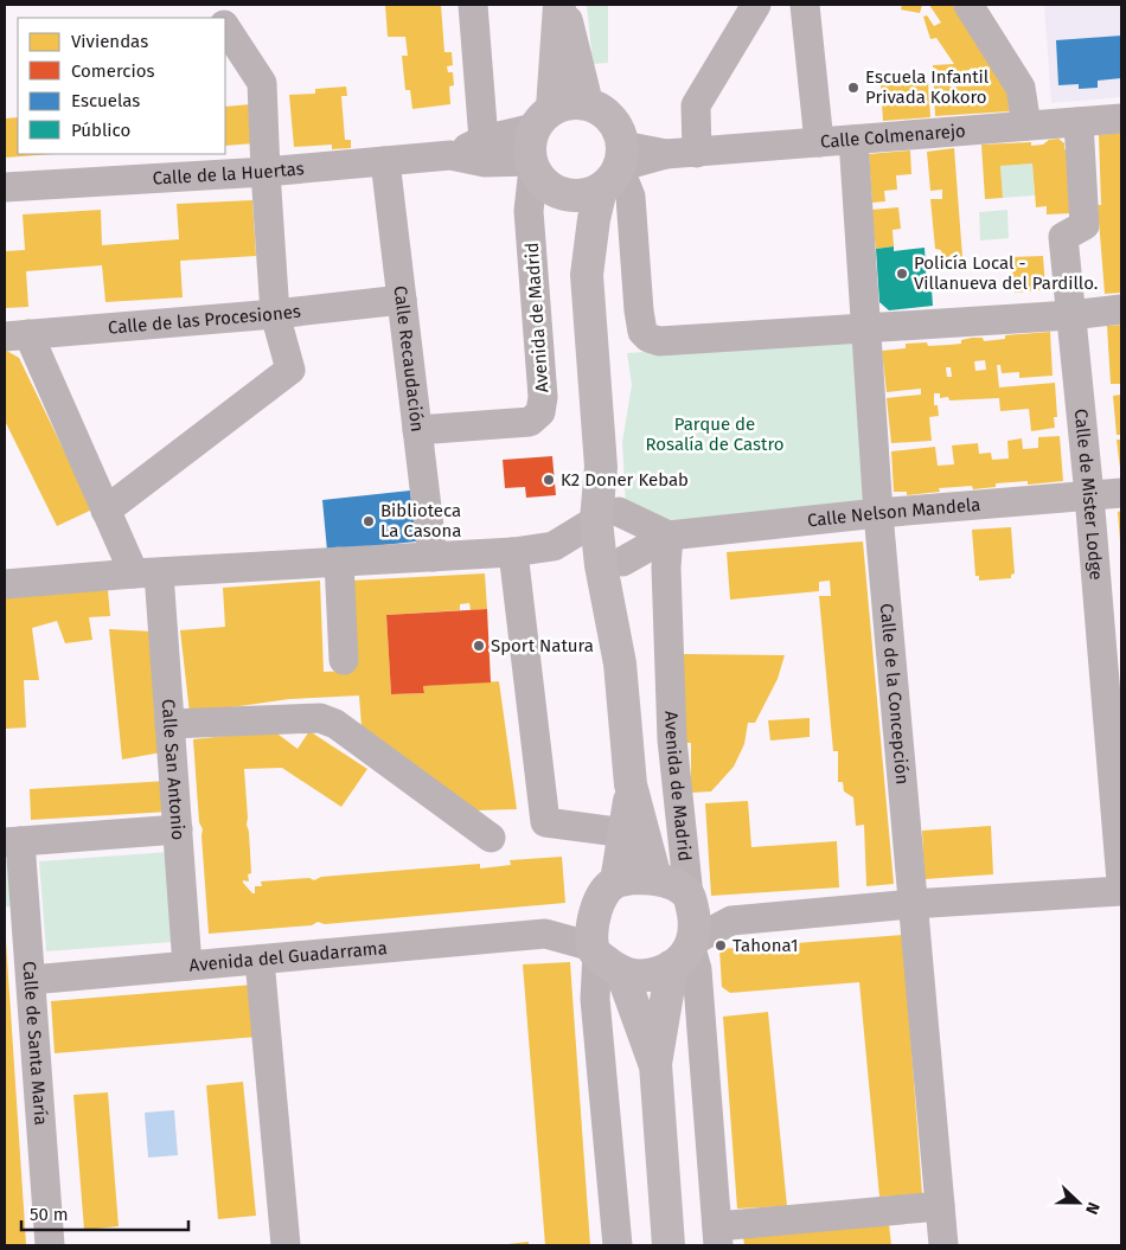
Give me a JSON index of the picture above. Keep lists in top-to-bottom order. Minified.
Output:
{"streets":{"main road":["Avenida de Madrid"],"street":["Calle Colmenarejo","Calle de la Huertas","Calle de las Procesiones","Calle Recaudación","Calle de Mister Lodge","Calle Nelson Mandela","Calle de la Concepción","Calle San Antonio","Avenida del Guadarrama","Calle de Santa María"]},"crossings":[["Calle Colmenarejo","Calle de la Huertas"],["Calle Colmenarejo","Avenida de Madrid"],["Calle Colmenarejo","Calle de Mister Lodge"],["Calle Colmenarejo","Calle de la Concepción"],["Calle de la Huertas","Avenida de Madrid"],["Calle de la Huertas","Calle Recaudación"],["Avenida de Madrid","Calle Recaudación"],["Avenida de Madrid","Calle Nelson Mandela"],["Avenida de Madrid","Avenida del Guadarrama"],["Calle de las Procesiones","Calle Recaudación"],["Calle de Mister Lodge","Calle Nelson Mandela"],["Calle Nelson Mandela","Calle de la Concepción"],["Calle San Antonio","Avenida del Guadarrama"],["Avenida del Guadarrama","Calle de Santa María"]],"parks":["Parque de Rosalía de Castro"],"places":["Escuela Infantil Privada Kokoro","Policía Local - Villanueva del Pardillo.","K2 Doner Kebab","Biblioteca La Casona","Sport Natura","Tahona1"],"legend":["Viviendas","Comercios","Escuelas","Público"],"scale_bar":"50 m","north":"right"}
